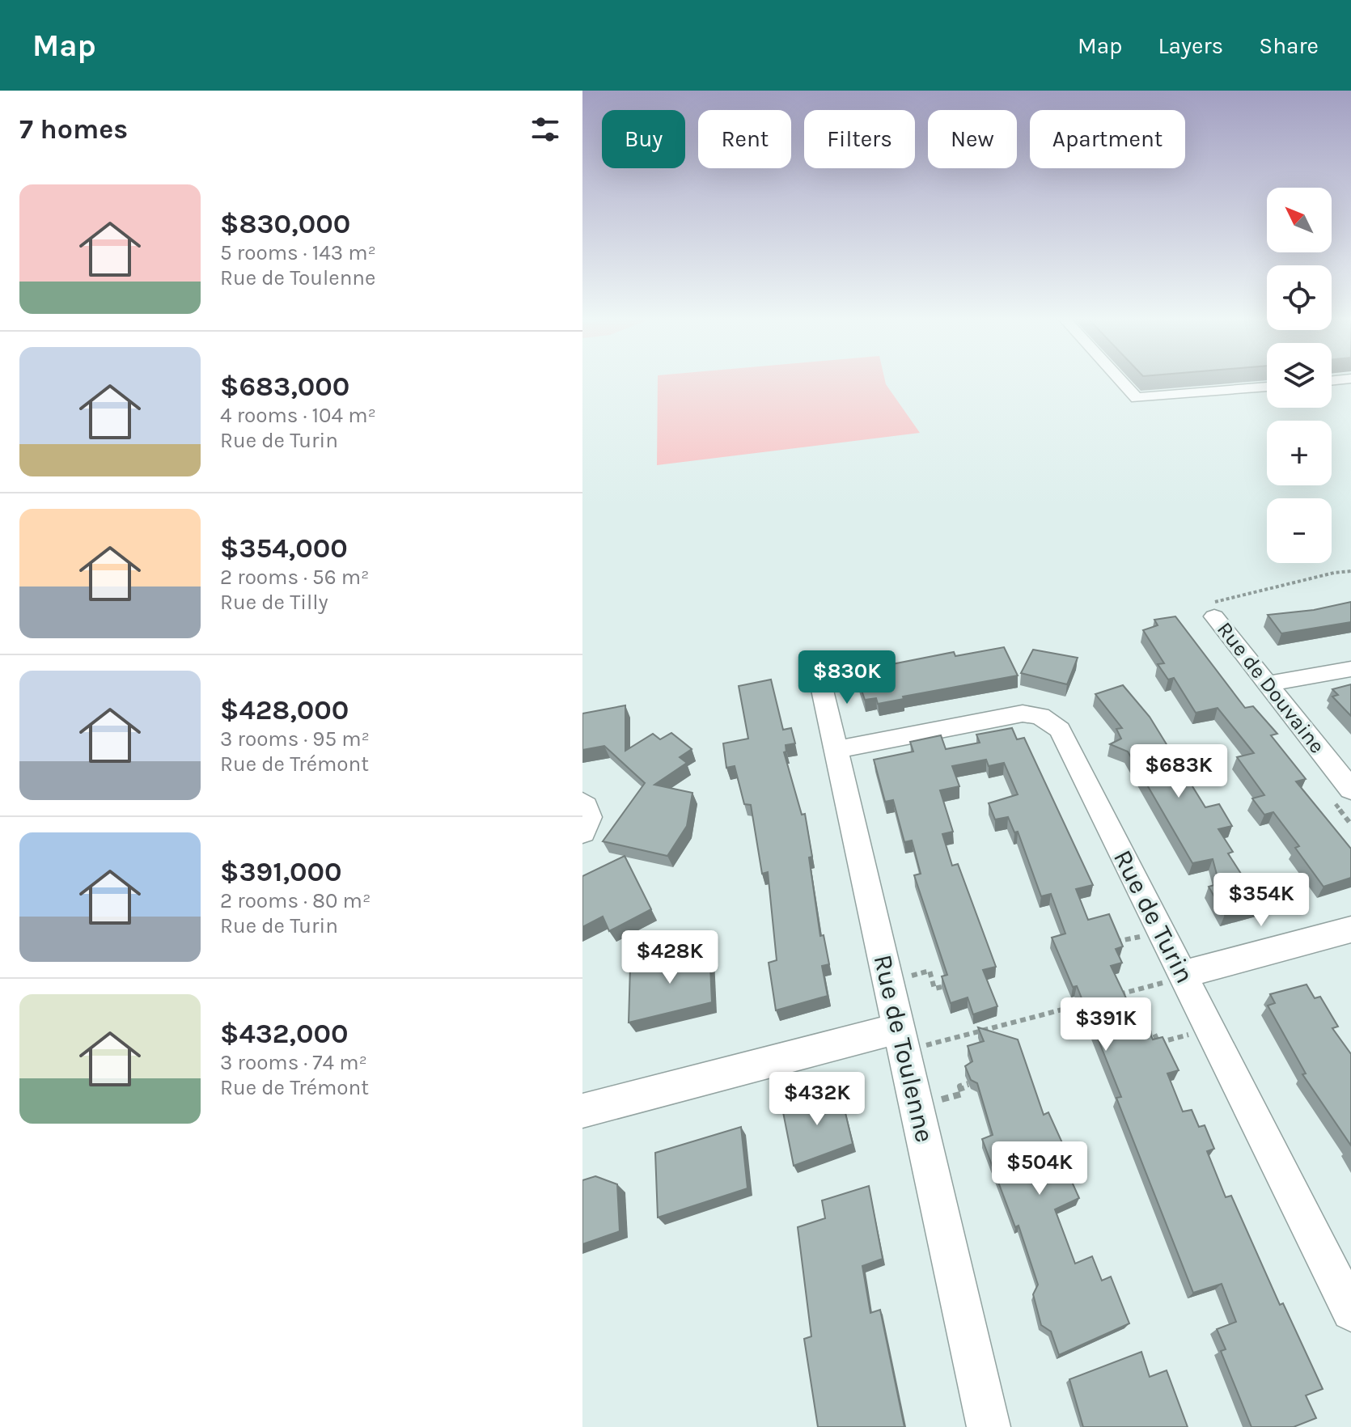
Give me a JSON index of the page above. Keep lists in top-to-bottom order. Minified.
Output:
{"streets":{"street":["Rue de Douvaine","Rue de Turin","Rue de Toulenne"]},"crossings":[["Rue de Turin","Rue de Toulenne"]],"north":"top left","page":{"header":"Map","nav":["Map","Layers","Share"],"heading":"7 homes","chip":["Buy","Rent","Filters","New","Apartment"],"list":[{"name":"$830,000","note":"5 rooms · 143 m² · Rue de Toulenne"},{"name":"$683,000","note":"4 rooms · 104 m² · Rue de Turin"},{"name":"$354,000","note":"2 rooms · 56 m² · Rue de Tilly"},{"name":"$428,000","note":"3 rooms · 95 m² · Rue de Trémont"},{"name":"$391,000","note":"2 rooms · 80 m² · Rue de Turin"},{"name":"$432,000","note":"3 rooms · 74 m² · Rue de Trémont"}],"map_buttons":["+","−"],"price":["$830K","$683K","$354K","$428K","$391K","$432K","$504K"]}}
